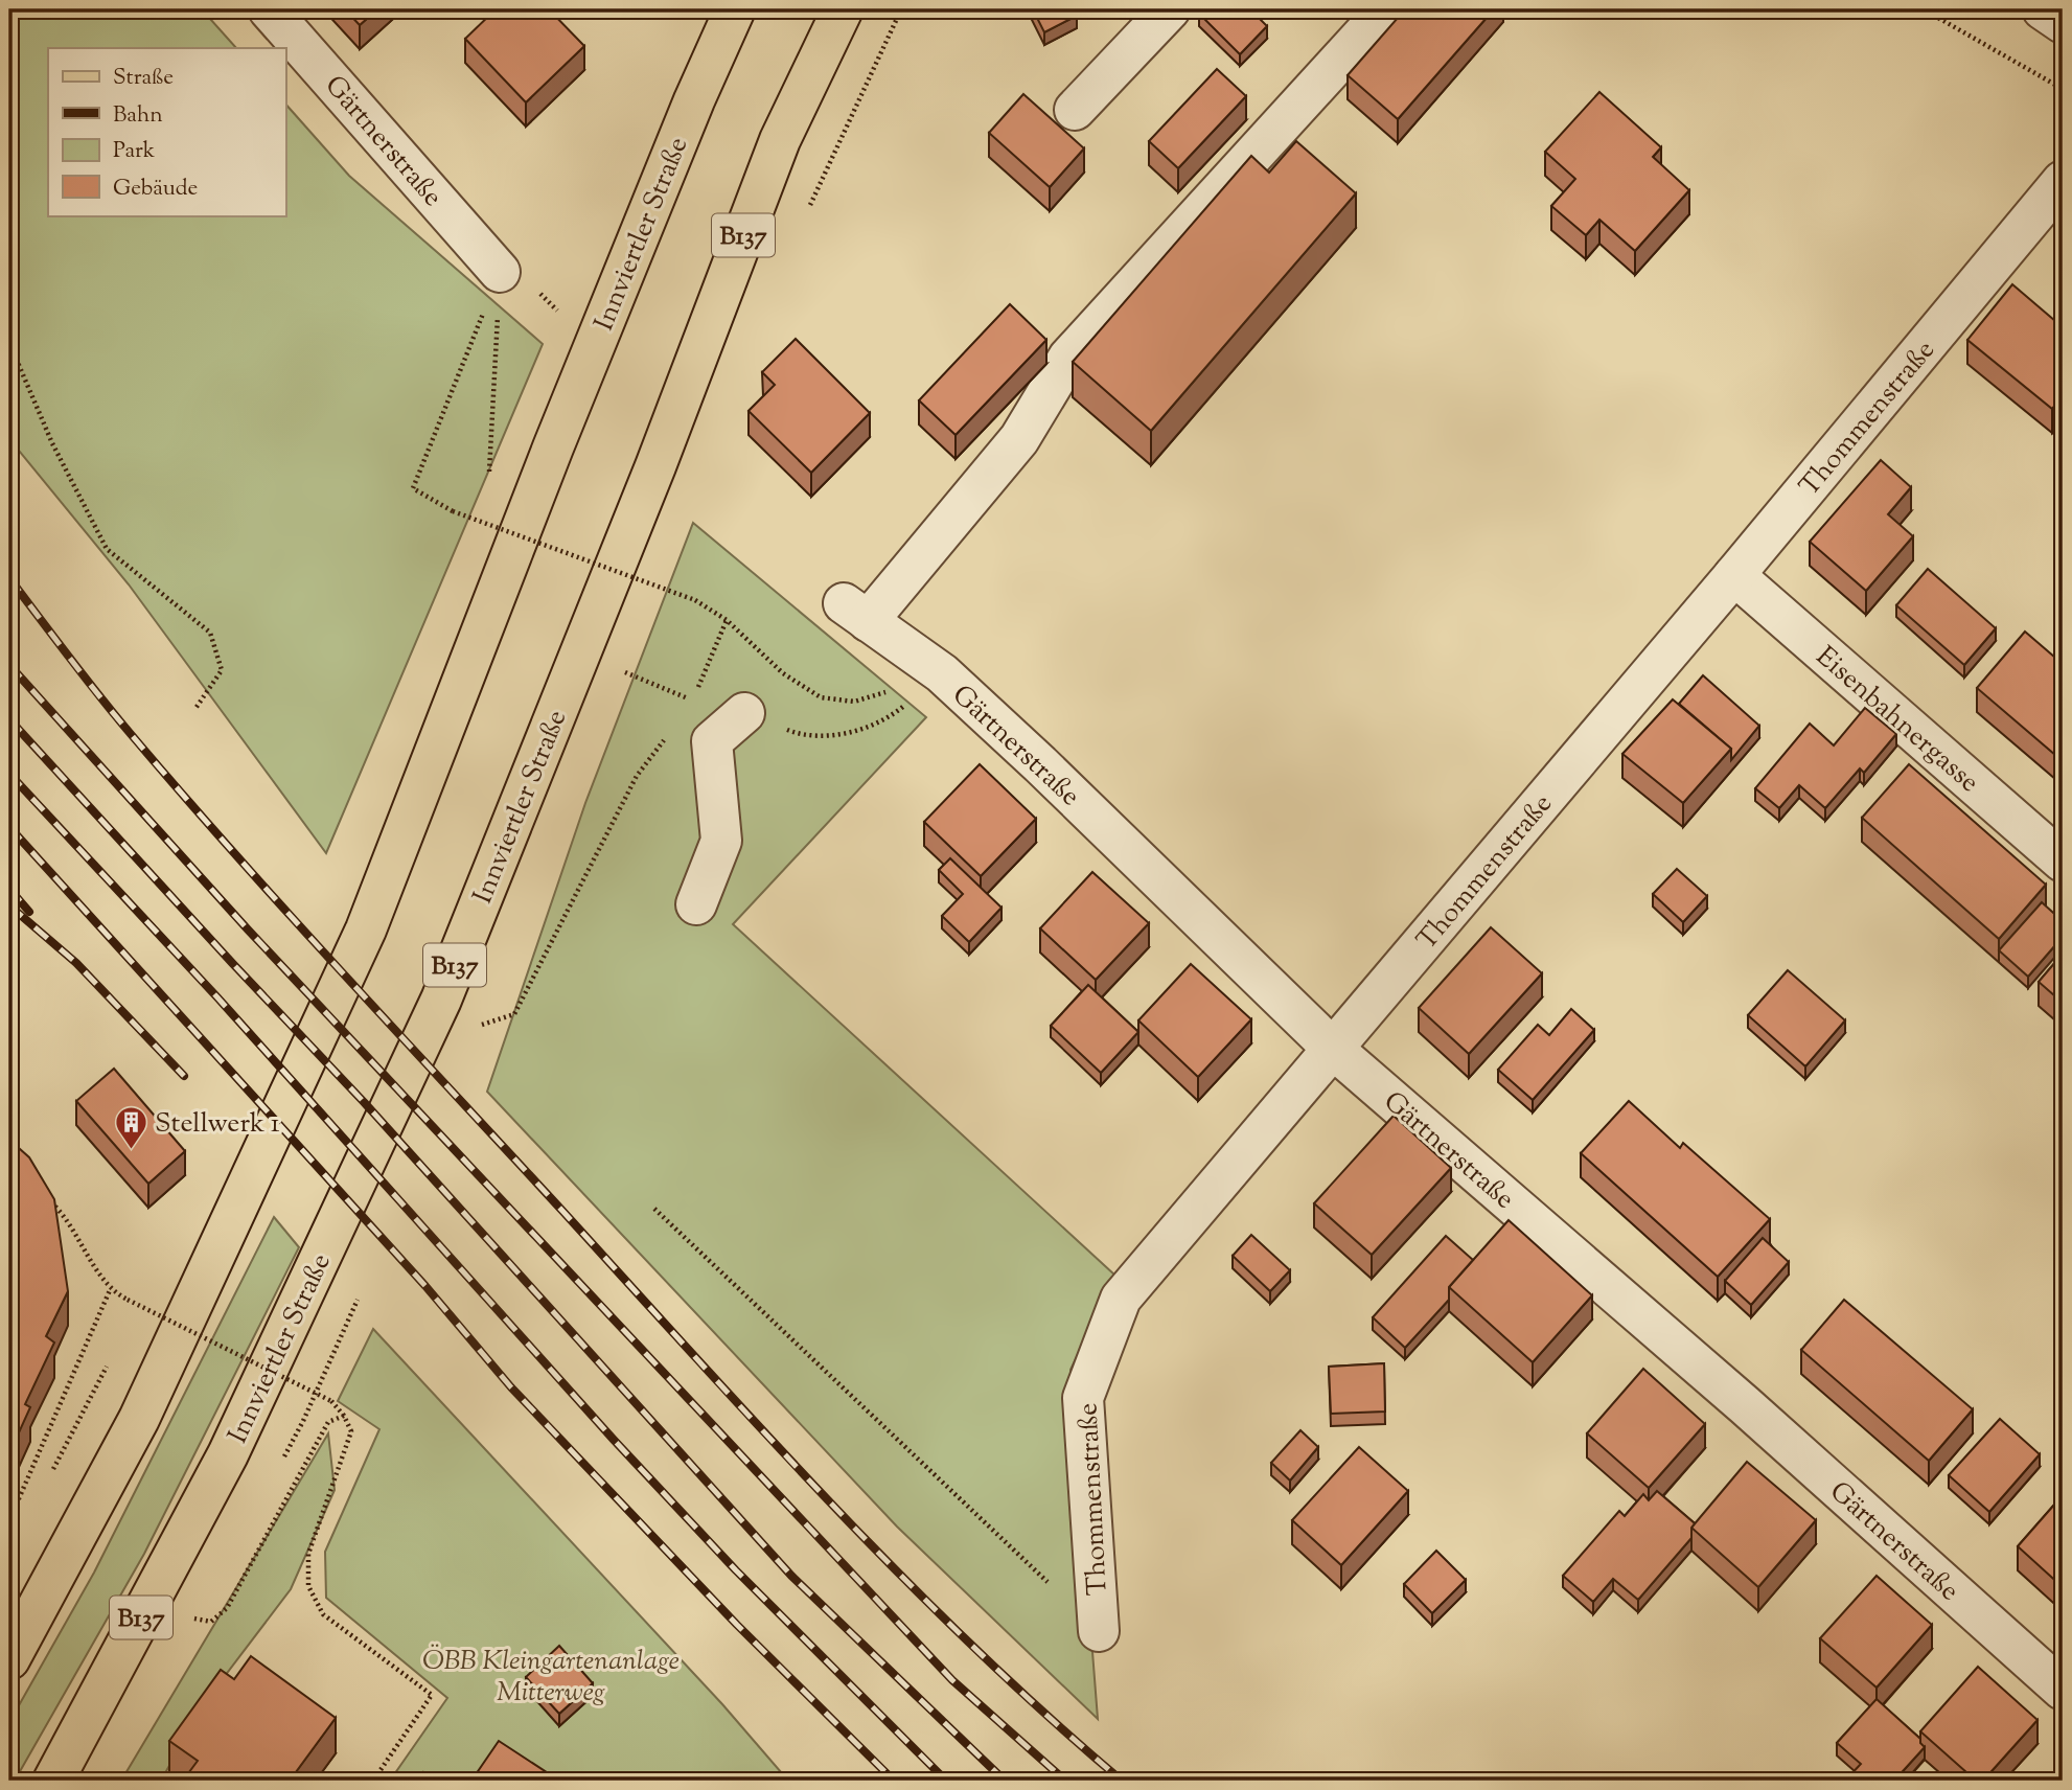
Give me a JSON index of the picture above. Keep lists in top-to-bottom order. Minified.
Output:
{"streets":{"main road":["Innviertler Straße","B137"],"street":["Gärtnerstraße","Thommenstraße","Eisenbahnergasse"]},"crossings":[["Gärtnerstraße","Thommenstraße"],["Thommenstraße","Eisenbahnergasse"]],"parks":["ÖBB Kleingartenanlage Mitterweg"],"places":{"building":["Stellwerk 1"]},"legend":["Straße","Bahn","Park","Gebäude"]}
